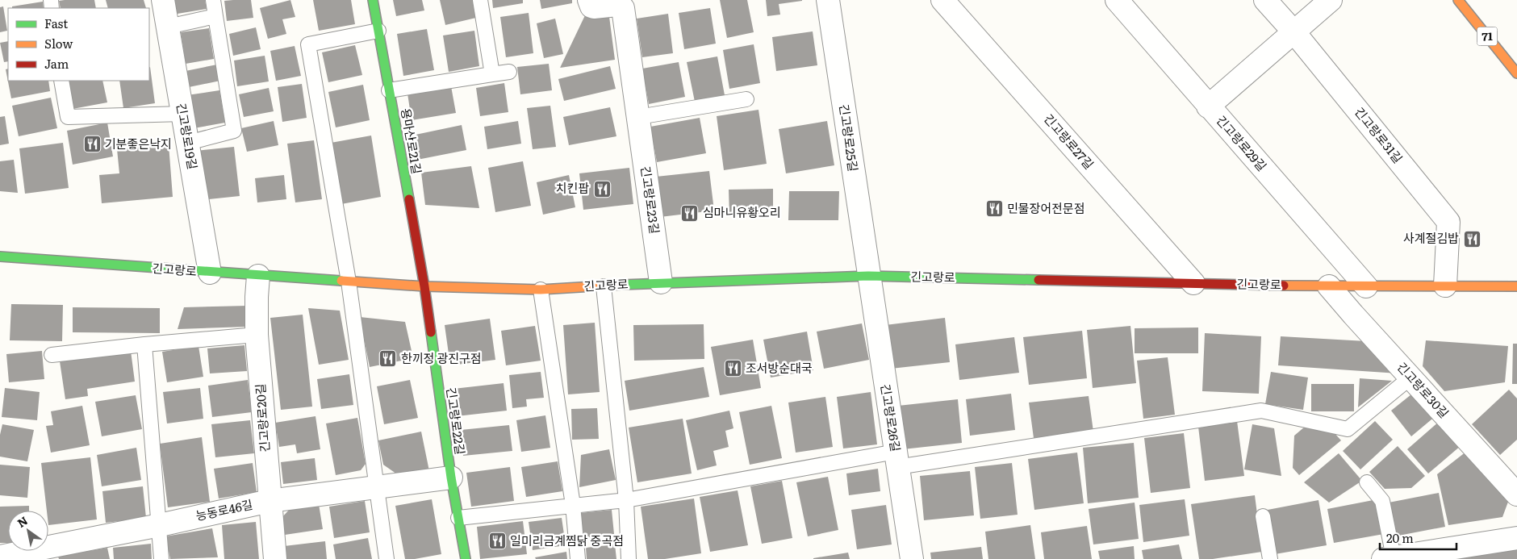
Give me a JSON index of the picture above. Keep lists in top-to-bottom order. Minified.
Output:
{"streets":{"main road":["71","용마산로21길","긴고랑로","긴고랑로22길"],"street":["긴고랑로31길","긴고랑로19길","긴고랑로25길","긴고랑로27길","긴고랑로29길","긴고랑로23길","긴고랑로30길","긴고랑로20길","긴고랑로26길","능동로46길"]},"crossings":[["긴고랑로31길","긴고랑로"],["긴고랑로19길","긴고랑로"],["긴고랑로25길","긴고랑로"],["긴고랑로25길","긴고랑로26길"],["용마산로21길","긴고랑로"],["용마산로21길","긴고랑로22길"],["긴고랑로27길","긴고랑로"],["긴고랑로29길","긴고랑로"],["긴고랑로23길","긴고랑로"],["긴고랑로","긴고랑로30길"],["긴고랑로","긴고랑로20길"],["긴고랑로","긴고랑로26길"],["긴고랑로","긴고랑로22길"],["긴고랑로20길","능동로46길"],["긴고랑로22길","능동로46길"]],"places":{"restaurant":["기분좋은낙지","치킨팝","민물장어전문점","심마니유황오리","사계절김밥","한끼정 광진구점","조서방순대국","일미리금계찜닭 중곡점"]},"legend":["Fast","Slow","Jam"],"scale_bar":"20 m","north":"top left"}
